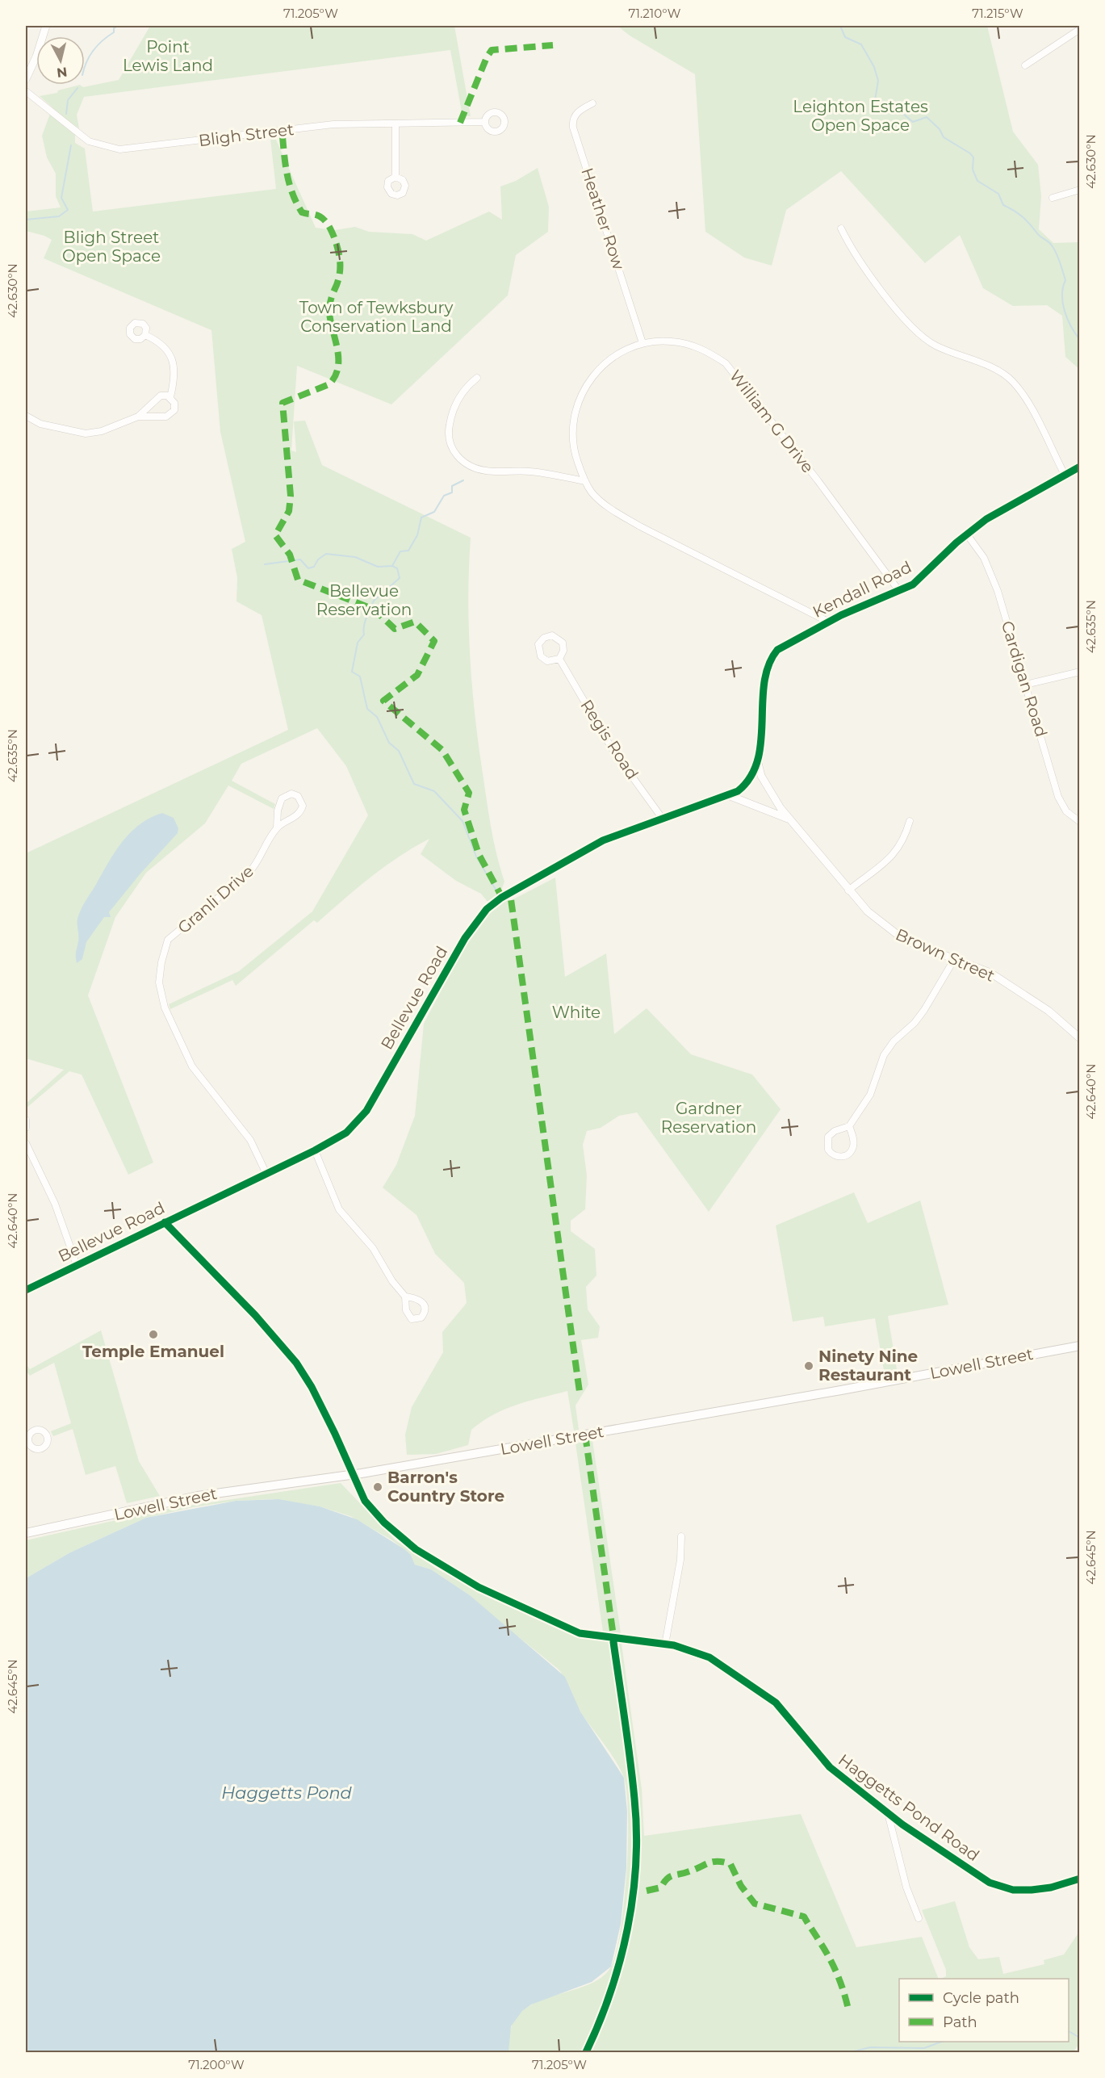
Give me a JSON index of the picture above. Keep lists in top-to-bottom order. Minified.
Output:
{"streets":{"main road":["Lowell Street"],"street":["Bligh Street","Heather Row","William G Drive","Kendall Road","Cardigan Road","Regis Road","Granli Drive","Brown Street","Bellevue Road","Haggetts Pond Road"]},"crossings":[["Heather Row","William G Drive"],["William G Drive","Kendall Road"],["Kendall Road","Cardigan Road"],["Kendall Road","Bellevue Road"],["Regis Road","Bellevue Road"],["Granli Drive","Bellevue Road"],["Brown Street","Bellevue Road"],["Bellevue Road","Haggetts Pond Road"],["Lowell Street","Haggetts Pond Road"]],"water":["Haggetts Pond"],"parks":["Point Lewis Land","Leighton Estates Open Space","Bligh Street Open Space","Town of Tewksbury Conservation Land","Bellevue Reservation","White","Gardner Reservation"],"places":["Temple Emanuel","Ninety Nine Restaurant","Barron's Country Store"],"legend":["Cycle path","Path"],"north":"bottom","coordinates":["71.205°W","71.210°W","71.215°W","42.630°N","42.635°N","42.640°N","42.645°N","71.200°W"]}
